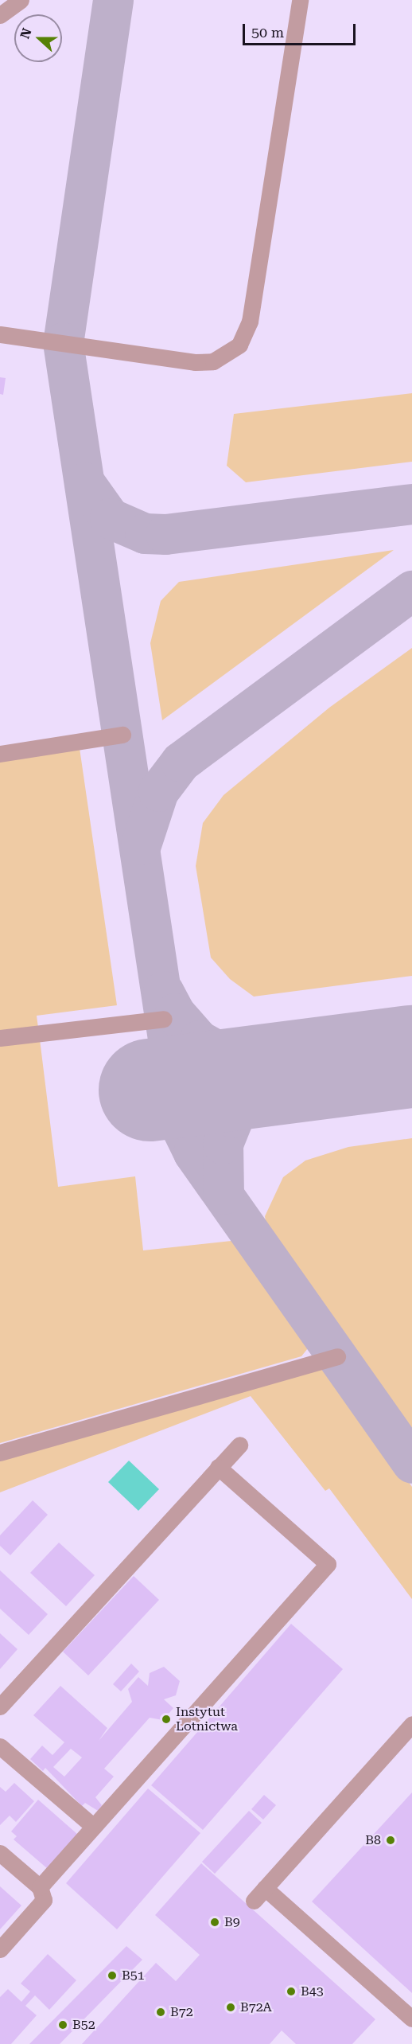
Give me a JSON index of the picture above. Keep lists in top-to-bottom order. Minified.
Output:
{"places":["Instytut Lotnictwa","B8","B9","B51","B43","B72A","B72","B52"],"scale_bar":"50 m","north":"left"}
